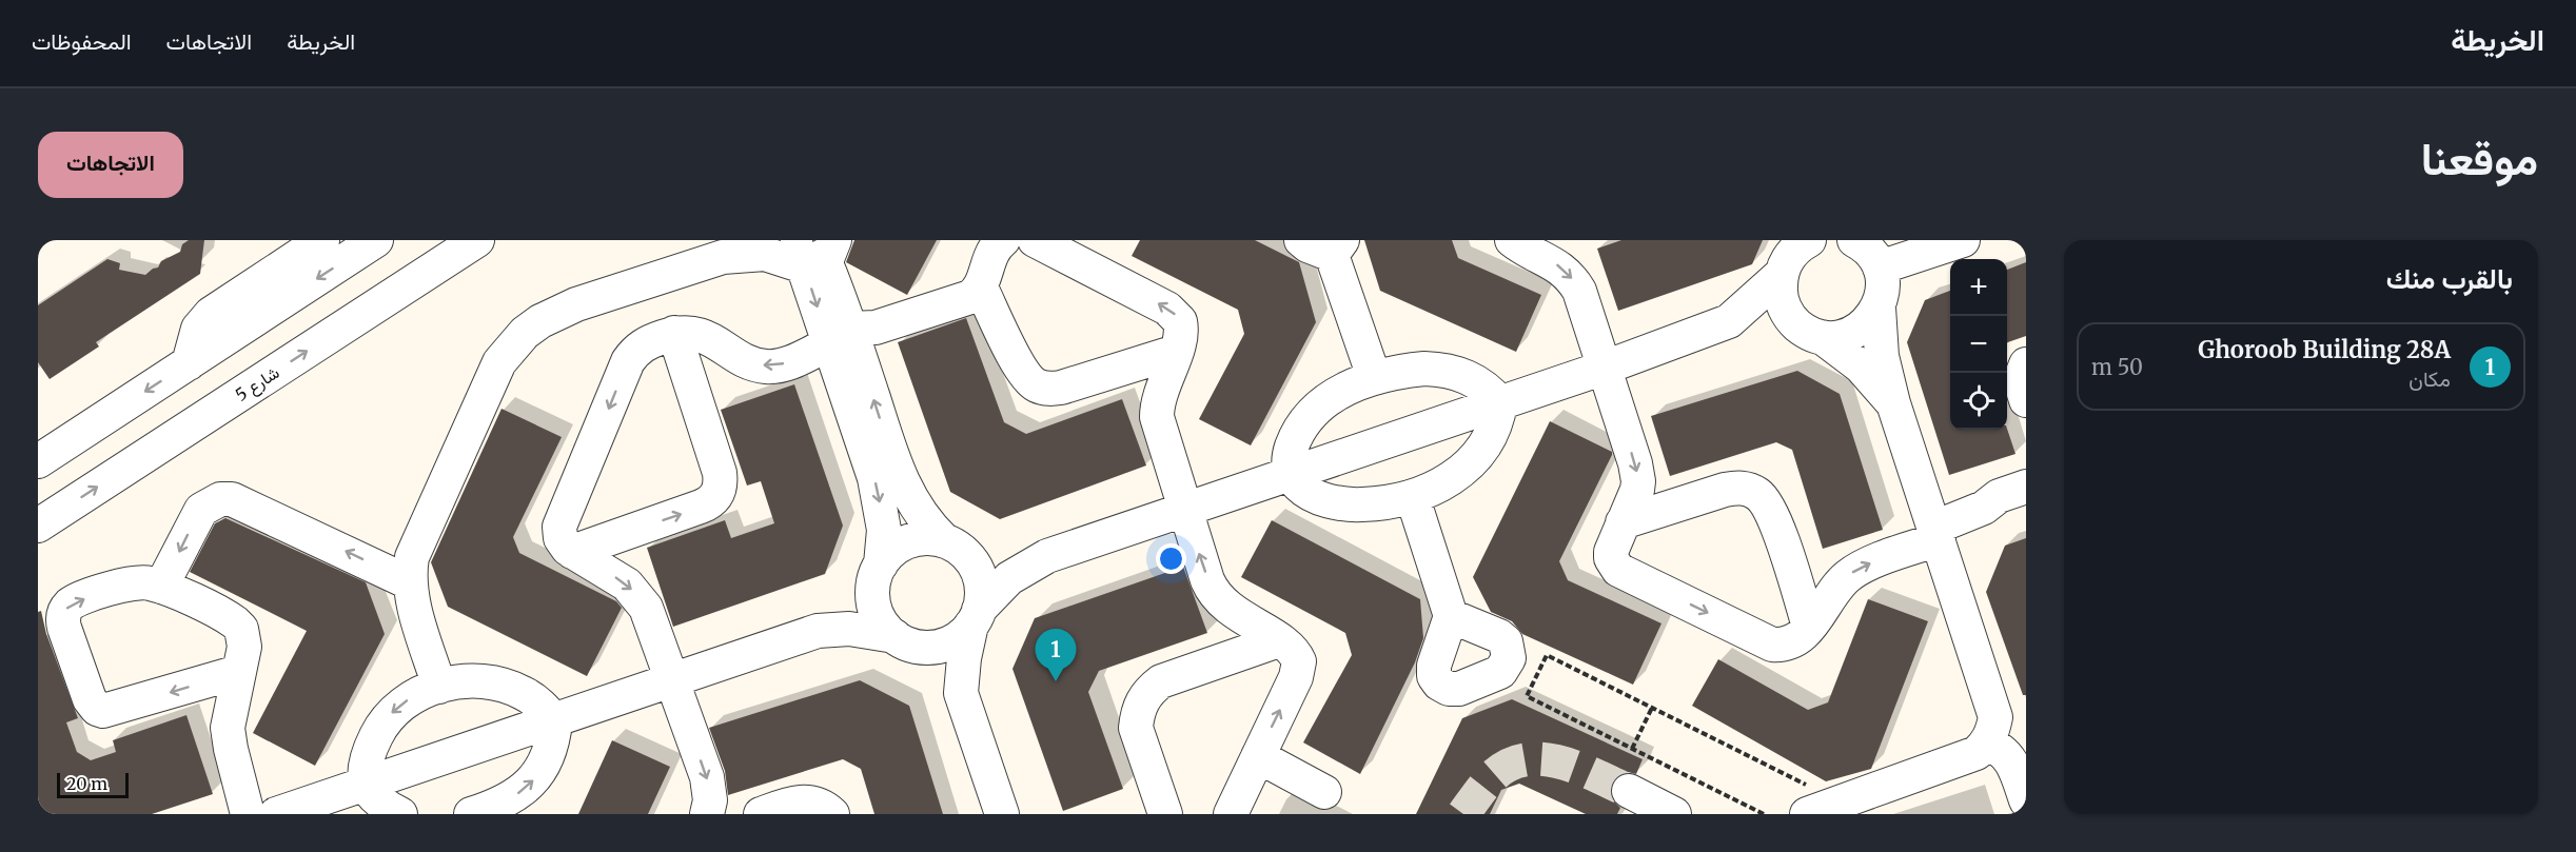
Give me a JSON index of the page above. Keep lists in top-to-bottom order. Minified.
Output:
{"streets":{"street":["شارع 5"]},"scale_bar":"20 m","page":{"header":"الخريطة","nav":["الخريطة","الاتجاهات","المحفوظات"],"title":"موقعنا","buttons":"الاتجاهات","heading":"بالقرب منك","map_buttons":["+","−"],"list":[{"mark":"1","name":"Ghoroob Building 28A","note":"مكان","value":"50 m"}],"pins":"1","scale":"20 m"}}
